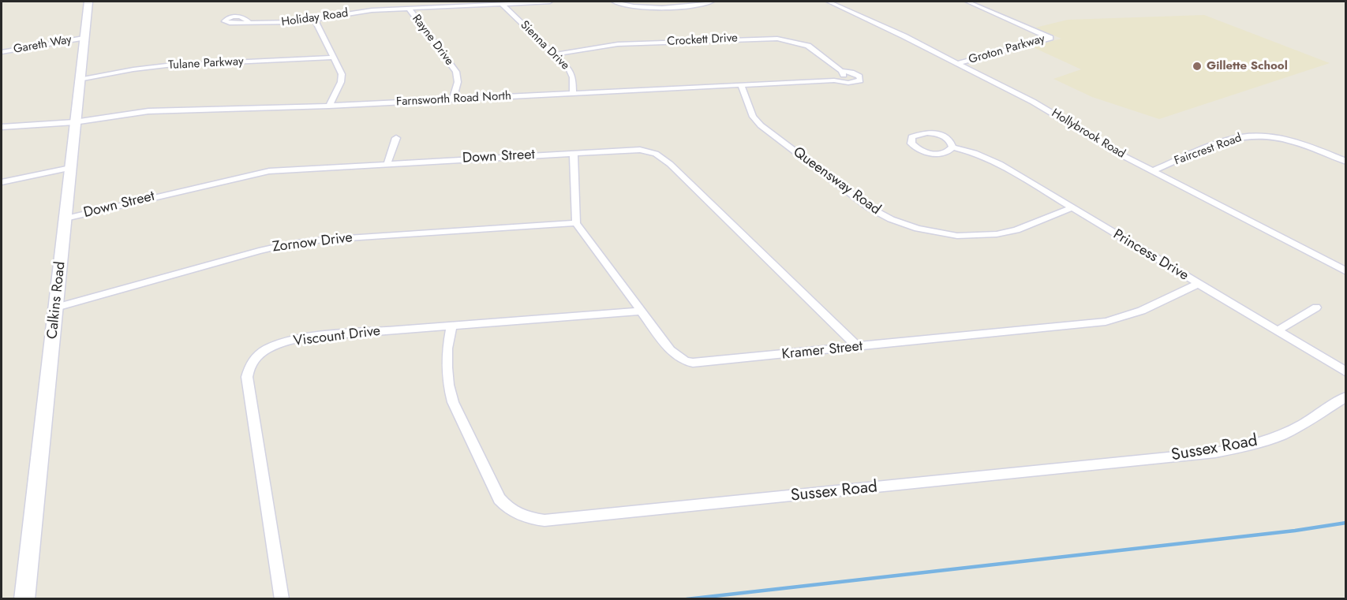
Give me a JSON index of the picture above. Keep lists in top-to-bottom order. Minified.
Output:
{"streets":{"main road":["Calkins Road"],"street":["Holiday Road","Rayne Drive","Crockett Drive","Gareth Way","Sienna Drive","Groton Parkway","Tulane Parkway","Farnsworth Road North","Hollybrook Road","Faircrest Road","Down Street","Queensway Road","Zornow Drive","Princess Drive","Viscount Drive","Kramer Street","Sussex Road"]},"crossings":[["Holiday Road","Rayne Drive"],["Holiday Road","Sienna Drive"],["Rayne Drive","Farnsworth Road North"],["Crockett Drive","Sienna Drive"],["Crockett Drive","Farnsworth Road North"],["Gareth Way","Calkins Road"],["Sienna Drive","Farnsworth Road North"],["Groton Parkway","Hollybrook Road"],["Tulane Parkway","Calkins Road"],["Farnsworth Road North","Queensway Road"],["Farnsworth Road North","Calkins Road"],["Hollybrook Road","Faircrest Road"],["Down Street","Calkins Road"],["Down Street","Kramer Street"],["Queensway Road","Princess Drive"],["Zornow Drive","Calkins Road"],["Zornow Drive","Kramer Street"],["Princess Drive","Kramer Street"],["Viscount Drive","Kramer Street"],["Viscount Drive","Sussex Road"]],"places":["Gillette School"]}
